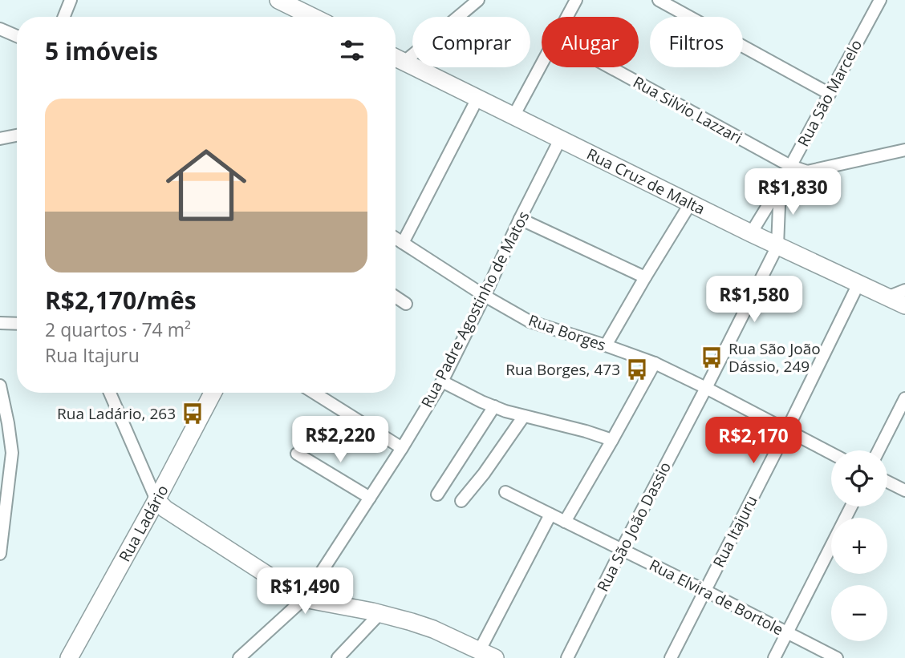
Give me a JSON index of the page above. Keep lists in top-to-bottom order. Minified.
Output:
{"streets":{"street":["Rua São Marcelo","Rua Silvio Lazzari","Rua Cruz de Malta","Rua Padre Agostinho de Matos","Rua Borges","Rua Ladário","Rua São João Dassio","Rua Itajuru","Rua Elvira de Bortole"]},"crossings":[["Rua São Marcelo","Rua Silvio Lazzari"],["Rua São Marcelo","Rua Cruz de Malta"],["Rua São Marcelo","Rua São João Dassio"],["Rua Cruz de Malta","Rua Padre Agostinho de Matos"],["Rua Cruz de Malta","Rua São João Dassio"],["Rua Cruz de Malta","Rua Itajuru"],["Rua Padre Agostinho de Matos","Rua Borges"],["Rua Borges","Rua São João Dassio"],["Rua Borges","Rua Itajuru"],["Rua São João Dassio","Rua Elvira de Bortole"],["Rua Itajuru","Rua Elvira de Bortole"]],"places":{"bus stop":["Rua São João Dássio, 249","Rua Borges, 473","Rua Ladário, 263"]},"page":{"chip":["Comprar","Alugar","Filtros"],"heading":"5 imóveis","list":[{"name":"R$2,170/mês","note":"2 quartos · 74 m² · Rua Itajuru"}],"price":["R$1,830","R$1,580","R$2,220","R$2,170","R$1,490"],"map_buttons":["+","−"]}}
